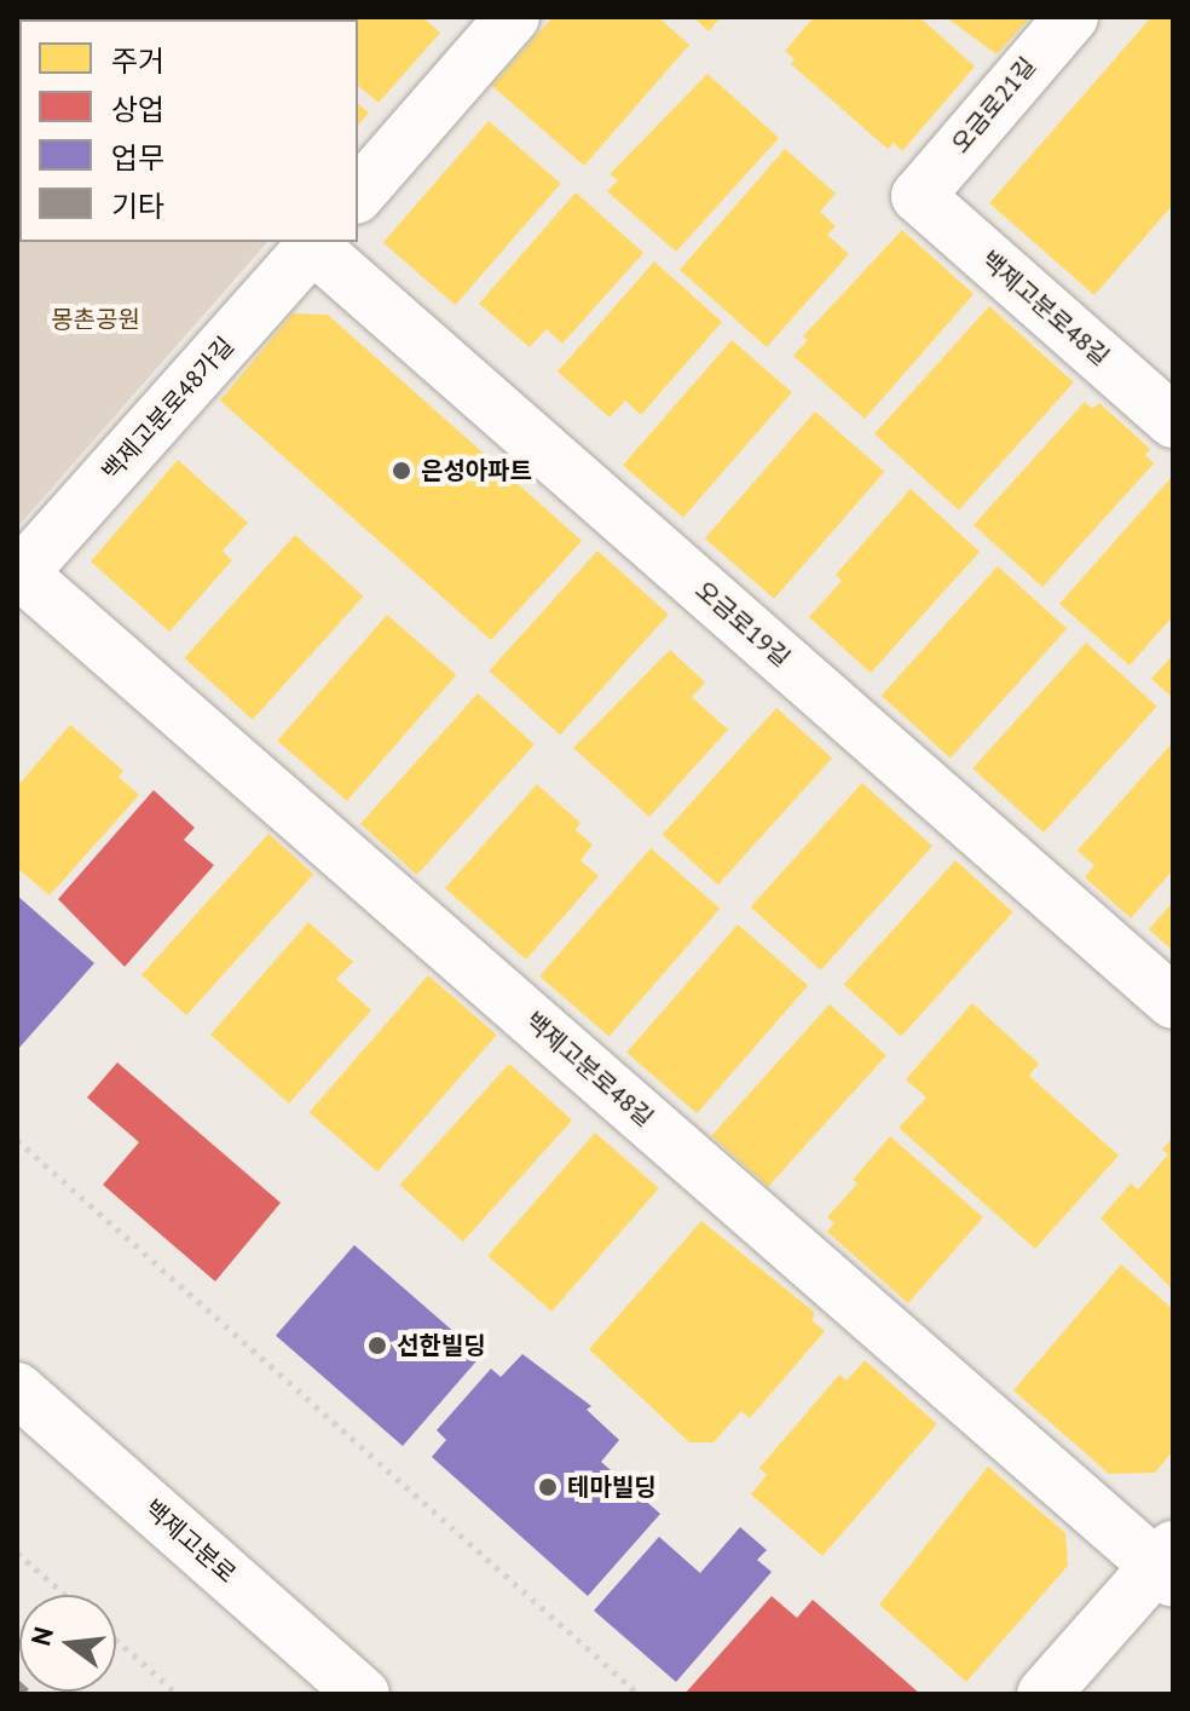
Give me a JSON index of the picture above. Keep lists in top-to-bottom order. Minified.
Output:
{"streets":{"street":["오금로21길","백제고분로48길","백제고분로48가길","오금로19길","백제고분로"]},"crossings":[["오금로21길","백제고분로48길"],["백제고분로48길","백제고분로48가길"],["백제고분로48가길","오금로19길"]],"parks":["몽촌공원"],"places":["은성아파트","선한빌딩","테마빌딩"],"legend":["주거","상업","업무","기타"],"north":"left"}
